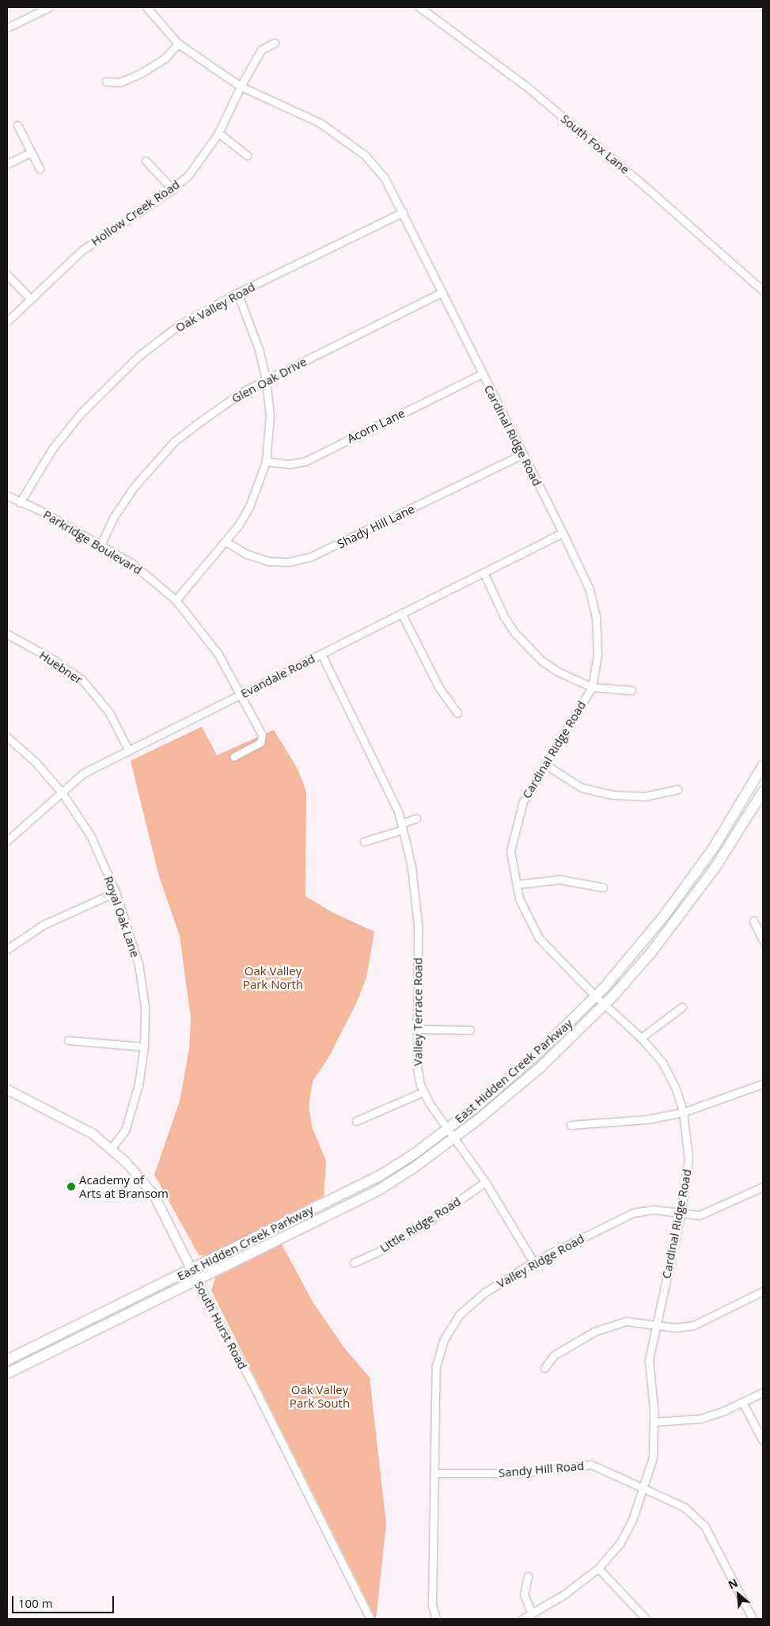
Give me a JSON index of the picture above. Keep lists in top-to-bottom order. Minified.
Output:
{"streets":{"main road":["East Hidden Creek Parkway"],"street":["South Fox Lane","Hollow Creek Road","Oak Valley Road","Glen Oak Drive","Acorn Lane","Cardinal Ridge Road","Shady Hill Lane","Parkridge Boulevard","Huebner","Evandale Road","Royal Oak Lane","Valley Terrace Road","Little Ridge Road","Valley Ridge Road","South Hurst Road","Sandy Hill Road"]},"crossings":[["Hollow Creek Road","Cardinal Ridge Road"],["Oak Valley Road","Cardinal Ridge Road"],["Oak Valley Road","Parkridge Boulevard"],["Glen Oak Drive","Cardinal Ridge Road"],["Glen Oak Drive","Parkridge Boulevard"],["Acorn Lane","Cardinal Ridge Road"],["Cardinal Ridge Road","Shady Hill Lane"],["Cardinal Ridge Road","Evandale Road"],["Cardinal Ridge Road","East Hidden Creek Parkway"],["Cardinal Ridge Road","Valley Ridge Road"],["Cardinal Ridge Road","Sandy Hill Road"],["Parkridge Boulevard","Evandale Road"],["Huebner","Evandale Road"],["Evandale Road","Royal Oak Lane"],["Evandale Road","Valley Terrace Road"],["Royal Oak Lane","South Hurst Road"],["Valley Terrace Road","East Hidden Creek Parkway"],["Valley Terrace Road","Little Ridge Road"],["Valley Terrace Road","Valley Ridge Road"],["East Hidden Creek Parkway","South Hurst Road"],["Valley Ridge Road","Sandy Hill Road"]],"parks":["Oak Valley Park North","Oak Valley Park South"],"places":["Academy of Arts at Bransom"],"scale_bar":"100 m","north":"top left"}
